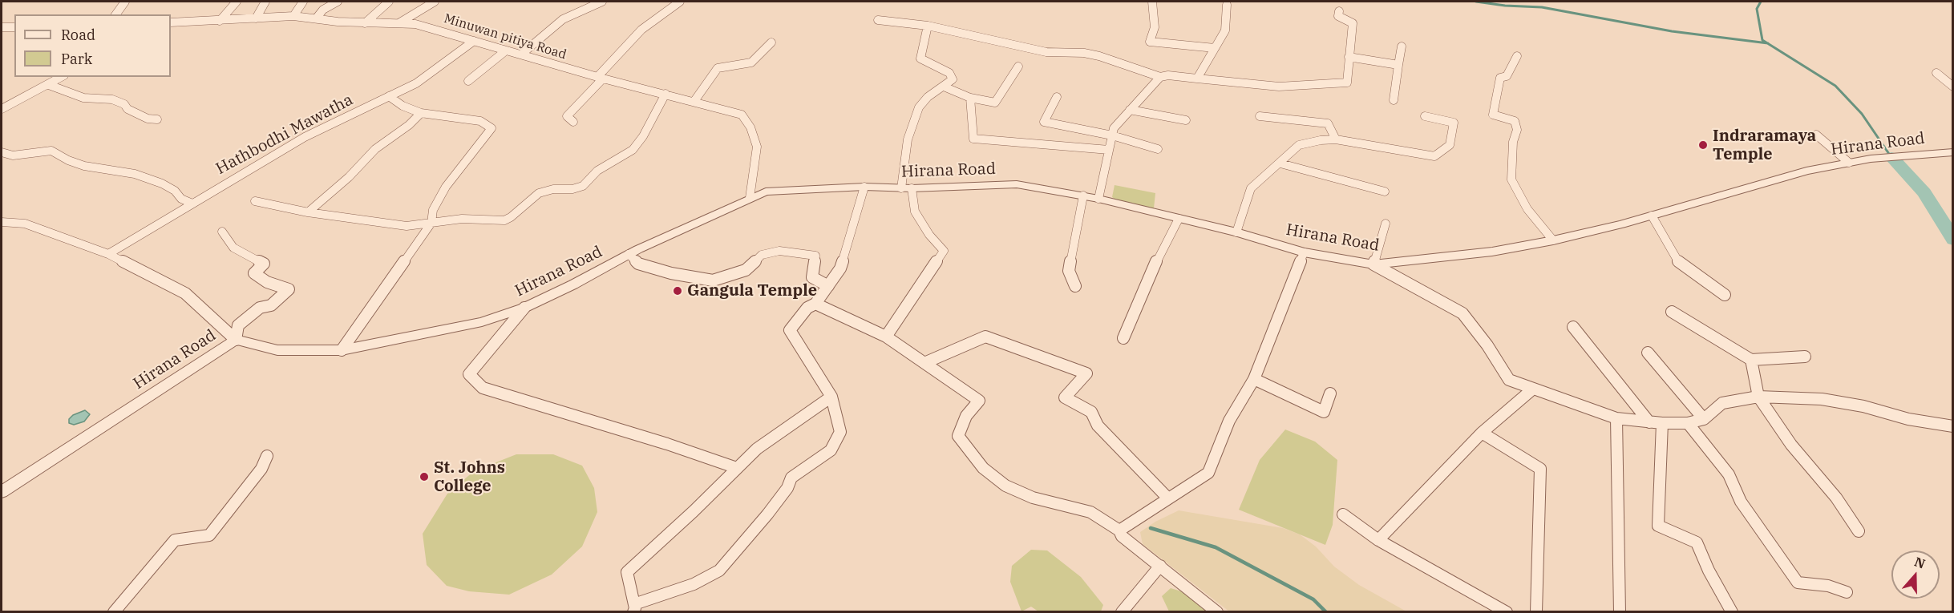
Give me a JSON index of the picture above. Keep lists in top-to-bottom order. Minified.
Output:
{"streets":{"street":["Minuwan pitiya Road","Hathbodhi Mawatha","Hirana Road"]},"crossings":[["Minuwan pitiya Road","Hathbodhi Mawatha"],["Minuwan pitiya Road","Hirana Road"]],"places":["Indraramaya Temple","Gangula Temple","St. Johns College"],"legend":["Road","Park"],"north":"top"}
